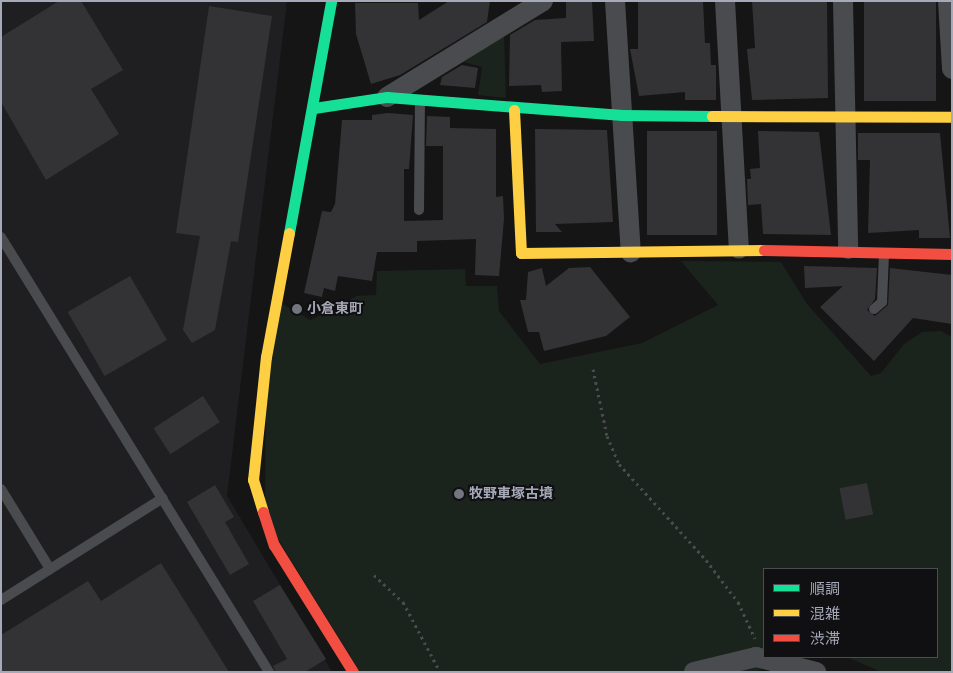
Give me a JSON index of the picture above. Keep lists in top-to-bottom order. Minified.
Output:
{"places":["小倉東町","牧野車塚古墳"],"legend":["順調","混雑","渋滞"]}
